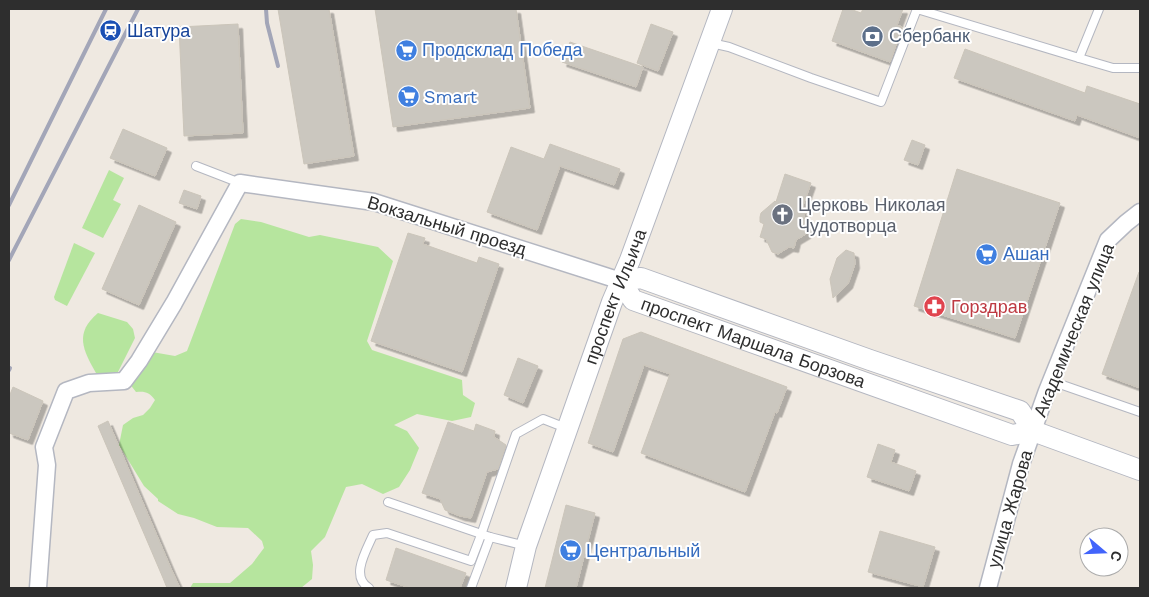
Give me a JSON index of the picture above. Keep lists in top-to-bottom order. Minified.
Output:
{"streets":{"street":["Вокзальный проезд","проспект Ильича","Академическая улица","проспект Маршала Борзова","улица Жарова"]},"crossings":[["Вокзальный проезд","проспект Ильича"],["Вокзальный проезд","проспект Маршала Борзова"],["проспект Ильича","проспект Маршала Борзова"],["Академическая улица","проспект Маршала Борзова"],["Академическая улица","улица Жарова"],["проспект Маршала Борзова","улица Жарова"]],"places":{"station":["Шатура"],"bank":["Сбербанк"],"supermarket":["Продсклад Победа","Smart","Ашан","Центральный"],"church":["Церковь Николая Чудотворца"],"pharmacy":["Горздрав"]},"north":"right"}
